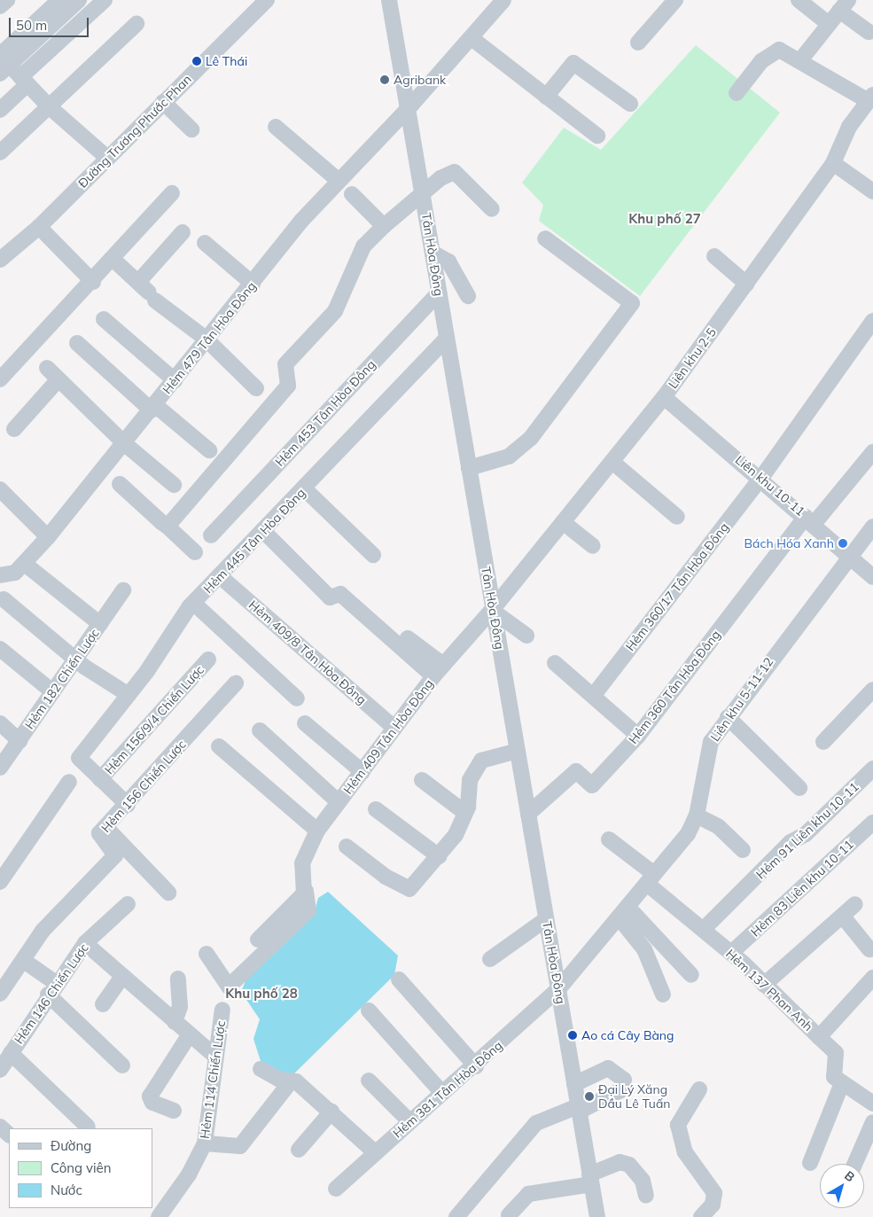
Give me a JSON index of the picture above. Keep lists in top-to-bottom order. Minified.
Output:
{"streets":{"street":["Đường Trương Phước Phan","Tân Hòa Đông","Hẻm 479 Tân Hòa Đông","Liên khu 2-5","Hẻm 453 Tân Hòa Đông","Liên khu 10-11","Hẻm 445 Tân Hòa Đông","Hẻm 360/17 Tân Hòa Đông","Hẻm 409/8 Tân Hòa Đông","Hẻm 182 Chiến Lược","Hẻm 360 Tân Hòa Đông","Liên khu 5-11-12","Hẻm 156/9/4 Chiến Lược","Hẻm 409 Tân Hòa Đông","Hẻm 156 Chiến Lược","Hẻm 91 Liên khu 10-11","Hẻm 83 Liên khu 10-11","Hẻm 137 Phan Anh","Hẻm 146 Chiến Lược","Hẻm 114 Chiến Lược","Hẻm 381 Tân Hòa Đông"]},"crossings":[["Tân Hòa Đông","Hẻm 479 Tân Hòa Đông"],["Tân Hòa Đông","Liên khu 2-5"],["Tân Hòa Đông","Hẻm 453 Tân Hòa Đông"],["Tân Hòa Đông","Hẻm 445 Tân Hòa Đông"],["Tân Hòa Đông","Hẻm 360 Tân Hòa Đông"],["Tân Hòa Đông","Liên khu 5-11-12"],["Tân Hòa Đông","Hẻm 409 Tân Hòa Đông"],["Tân Hòa Đông","Hẻm 381 Tân Hòa Đông"],["Liên khu 2-5","Liên khu 10-11"],["Liên khu 2-5","Hẻm 409 Tân Hòa Đông"],["Liên khu 10-11","Hẻm 360/17 Tân Hòa Đông"],["Liên khu 10-11","Hẻm 360 Tân Hòa Đông"],["Liên khu 10-11","Liên khu 5-11-12"],["Hẻm 445 Tân Hòa Đông","Hẻm 409/8 Tân Hòa Đông"],["Hẻm 445 Tân Hòa Đông","Hẻm 156/9/4 Chiến Lược"],["Hẻm 409/8 Tân Hòa Đông","Hẻm 409 Tân Hòa Đông"],["Liên khu 5-11-12","Hẻm 137 Phan Anh"],["Liên khu 5-11-12","Hẻm 381 Tân Hòa Đông"],["Hẻm 91 Liên khu 10-11","Hẻm 137 Phan Anh"],["Hẻm 83 Liên khu 10-11","Hẻm 137 Phan Anh"]],"districts":["Khu phố 27","Khu phố 28"],"places":["Lê Thái","Agribank","Bách Hóa Xanh","Ao cá Cây Bàng","Đại Lý Xăng Dầu Lê Tuấn"],"legend":["Đường","Công viên","Nước"],"scale_bar":"50 m","north":"top right"}
